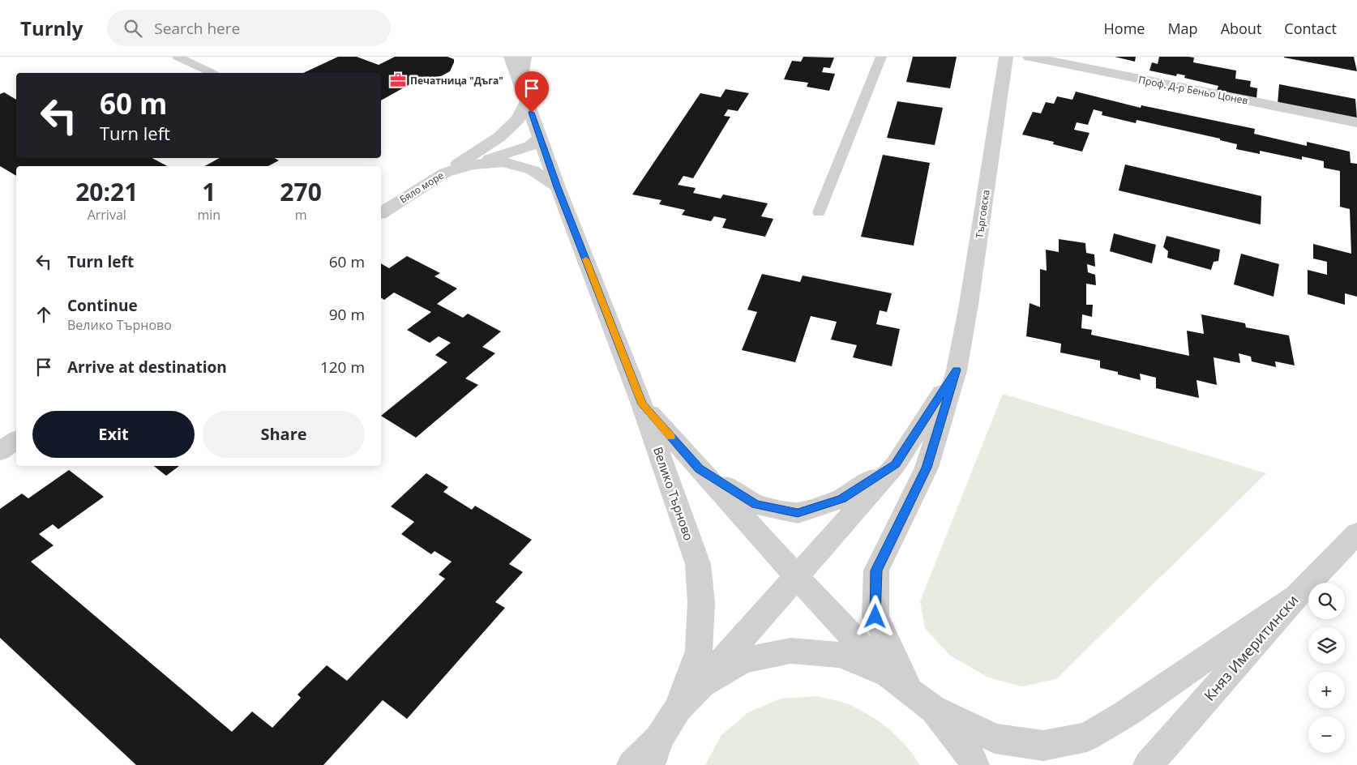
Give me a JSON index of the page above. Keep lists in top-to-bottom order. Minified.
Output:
{"streets":{"street":["Проф. Д-р Беньо Цонев","Бяло море","Търговска","Велико Търново","Княз Имеритински"]},"crossings":[["Бяло море","Велико Търново"],["Търговска","Велико Търново"]],"places":{"office":["Печатница \"Дъга\""]},"page":{"header":"Turnly","search":"Search here","nav":["Home","Map","About","Contact"],"turn":["60 m","Turn left"],"eta":["20:21","Arrival","1","min","270","m"],"list":[{"name":"Turn left","value":"60 m"},{"name":"Continue","note":"Велико Търново","value":"90 m"},{"name":"Arrive at destination","value":"120 m"}],"buttons":["Exit","Share"],"map_buttons":["+","−"]}}
